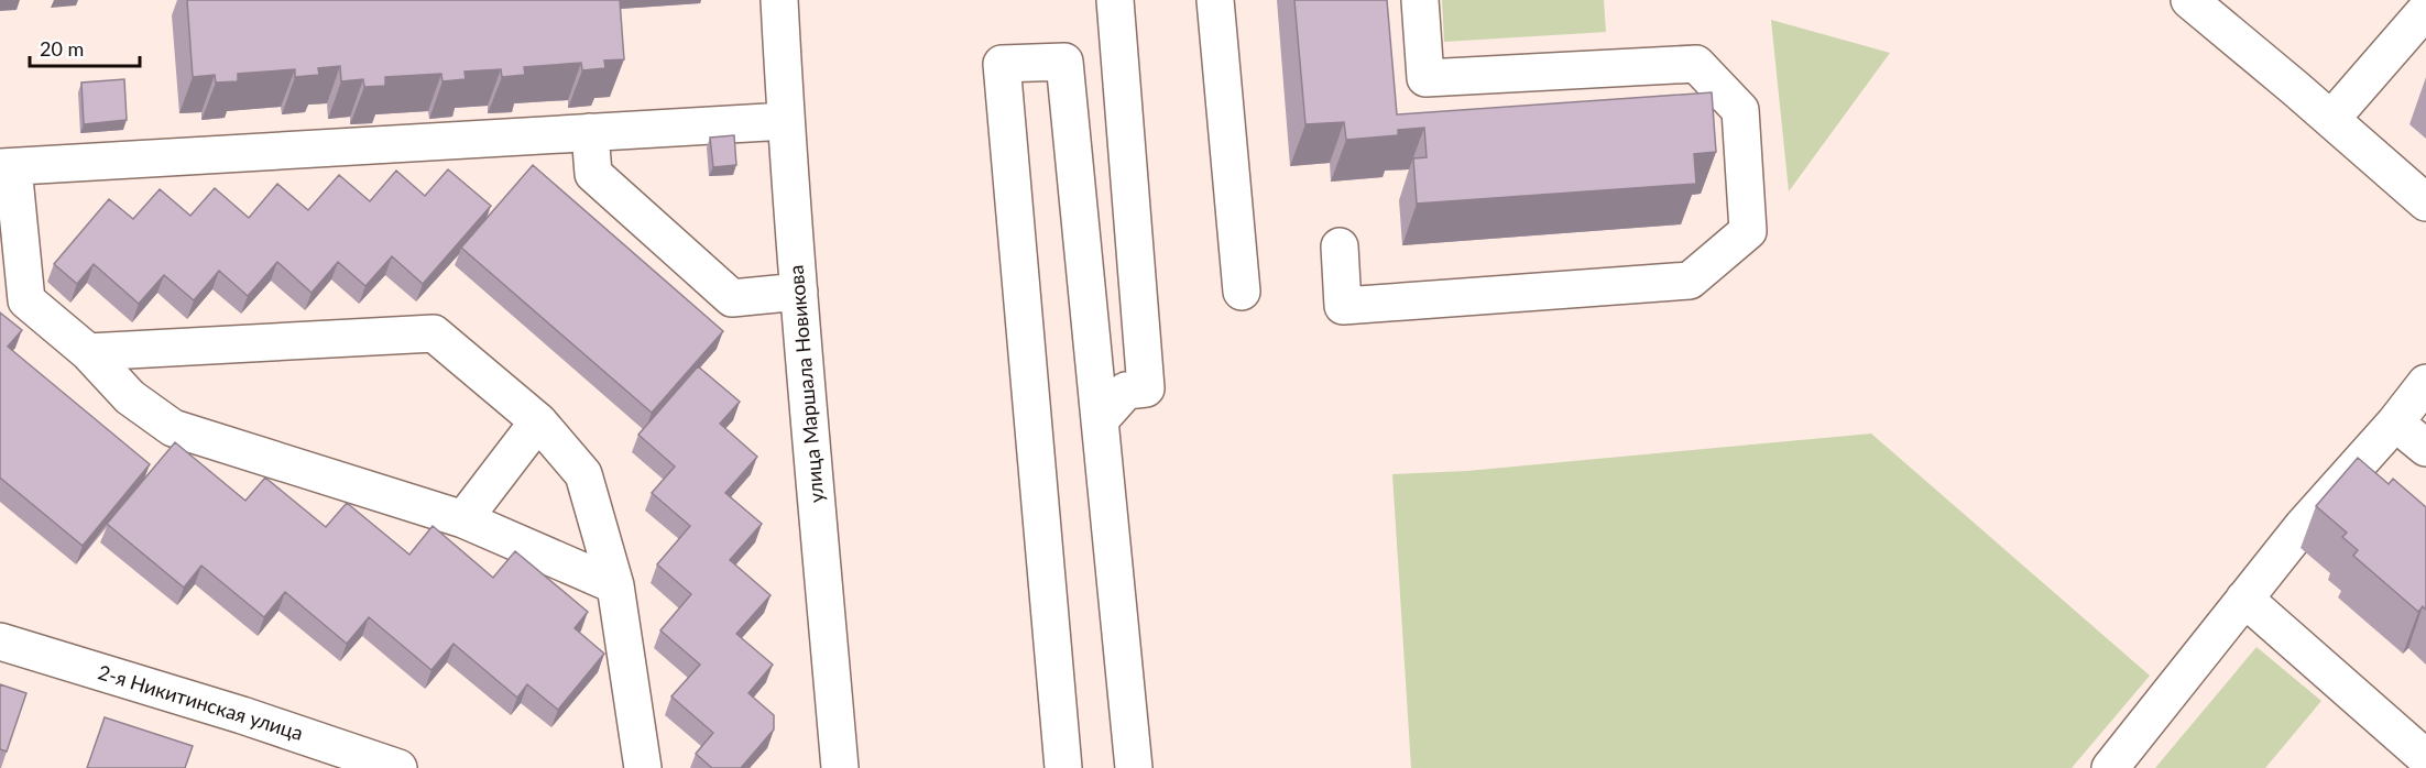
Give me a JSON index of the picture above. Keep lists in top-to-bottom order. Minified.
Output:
{"streets":{"street":["улица Маршала Новикова","2-я Никитинская улица"]},"scale_bar":"20 m"}
